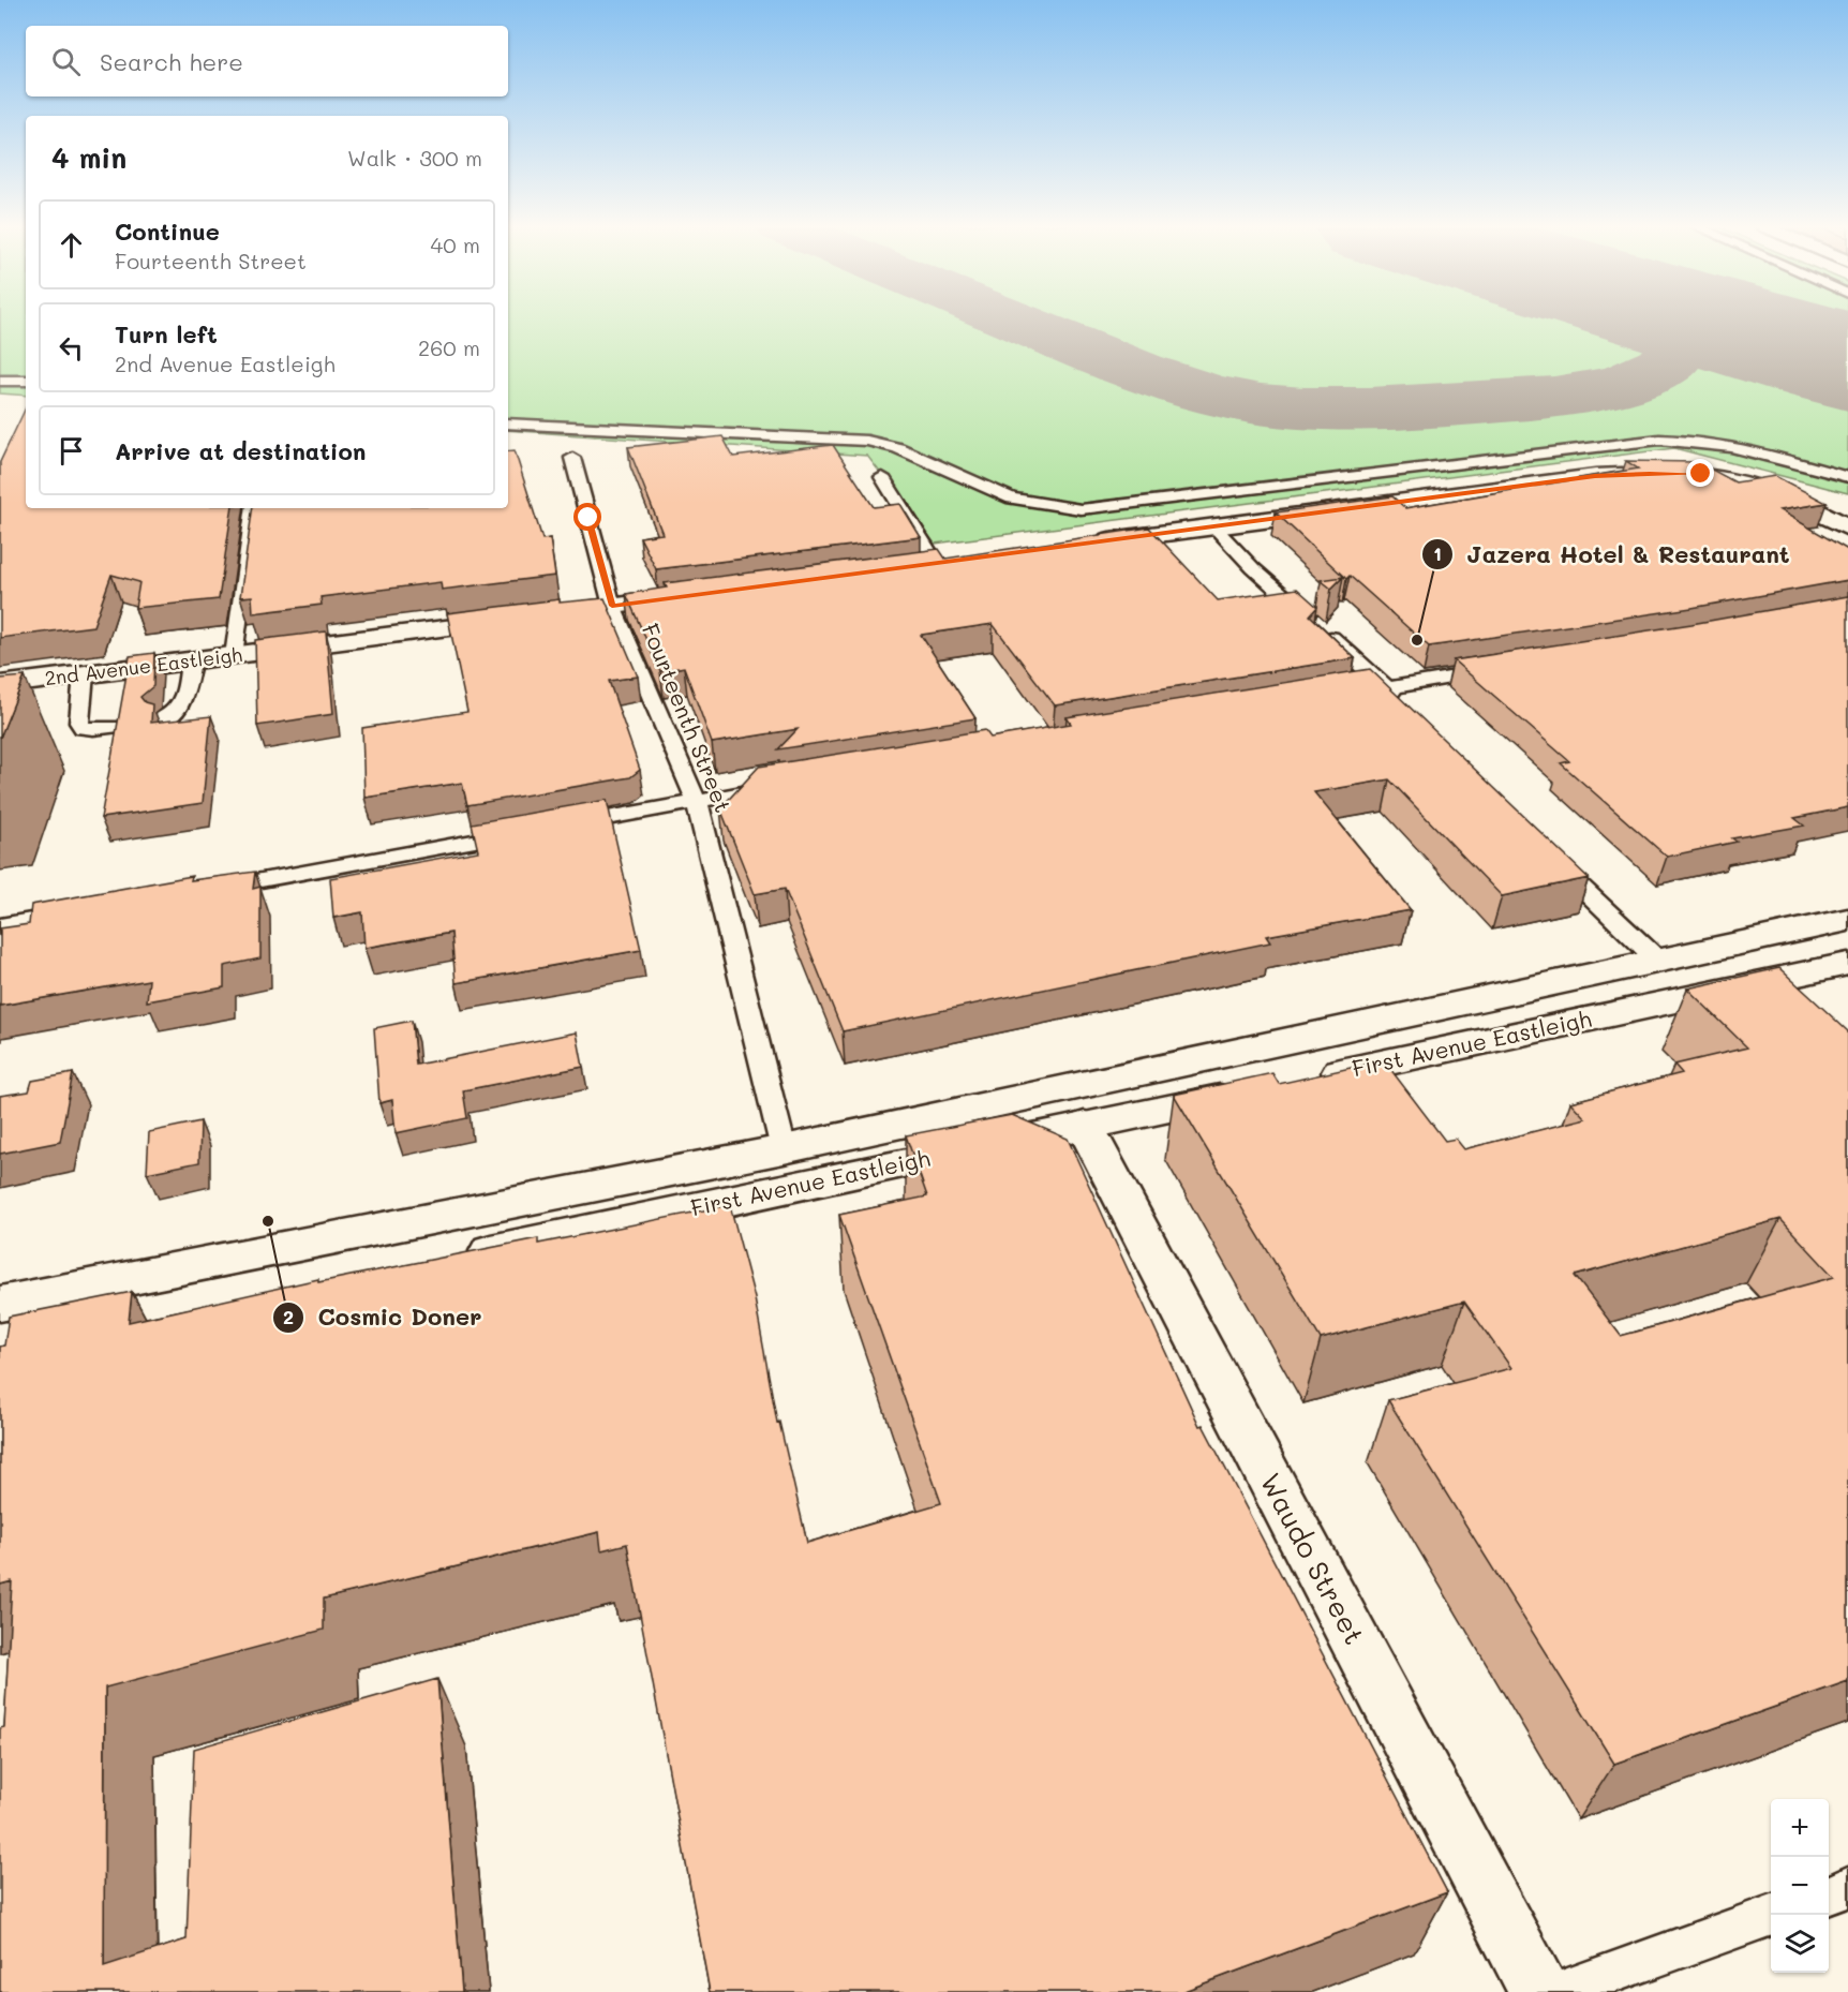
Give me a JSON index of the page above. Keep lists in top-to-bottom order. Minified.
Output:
{"streets":{"street":["2nd Avenue Eastleigh","First Avenue Eastleigh","Waudo Street"],"lane":["Fourteenth Street"]},"crossings":[["2nd Avenue Eastleigh","Fourteenth Street"],["Fourteenth Street","First Avenue Eastleigh"],["First Avenue Eastleigh","Waudo Street"]],"places":["Jazera Hotel & Restaurant","Cosmic Doner"],"page":{"search":"Search here","heading":["4 min","Walk · 300 m"],"list":[["Continue","Fourteenth Street","40 m"],["Turn left","2nd Avenue Eastleigh","260 m"],"Arrive at destination"],"map_buttons":["+","−"]}}
